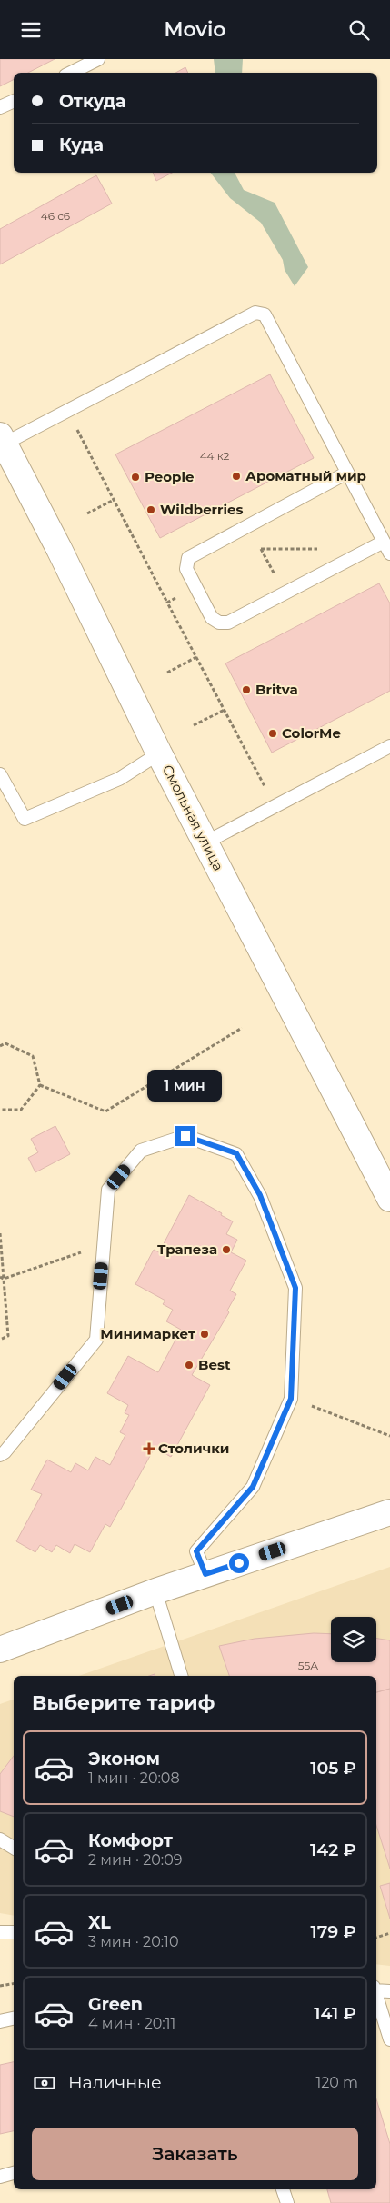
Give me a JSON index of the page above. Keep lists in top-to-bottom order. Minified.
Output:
{"streets":{"street":["Смольная улица"]},"places":{"other":["Ароматный мир","People","Wildberries","Britva","ColorMe","Трапеза","Минимаркет","Best"],"health":["Столички"]},"house_numbers":["46 с6","44 к2","55А"],"page":{"header":"Movio","banner":["Откуда","Куда"],"bubble":"1 мин","heading":"Выберите тариф","list":[{"name":"Эконом","note":"1 мин · 20:08","value":"105 ₽"},{"name":"Комфорт","note":"2 мин · 20:09","value":"142 ₽"},{"name":"XL","note":"3 мин · 20:10","value":"179 ₽"},{"name":"Green","note":"4 мин · 20:11","value":"141 ₽"}],"pay":["Наличные","120 m"],"buttons":"Заказать"}}
